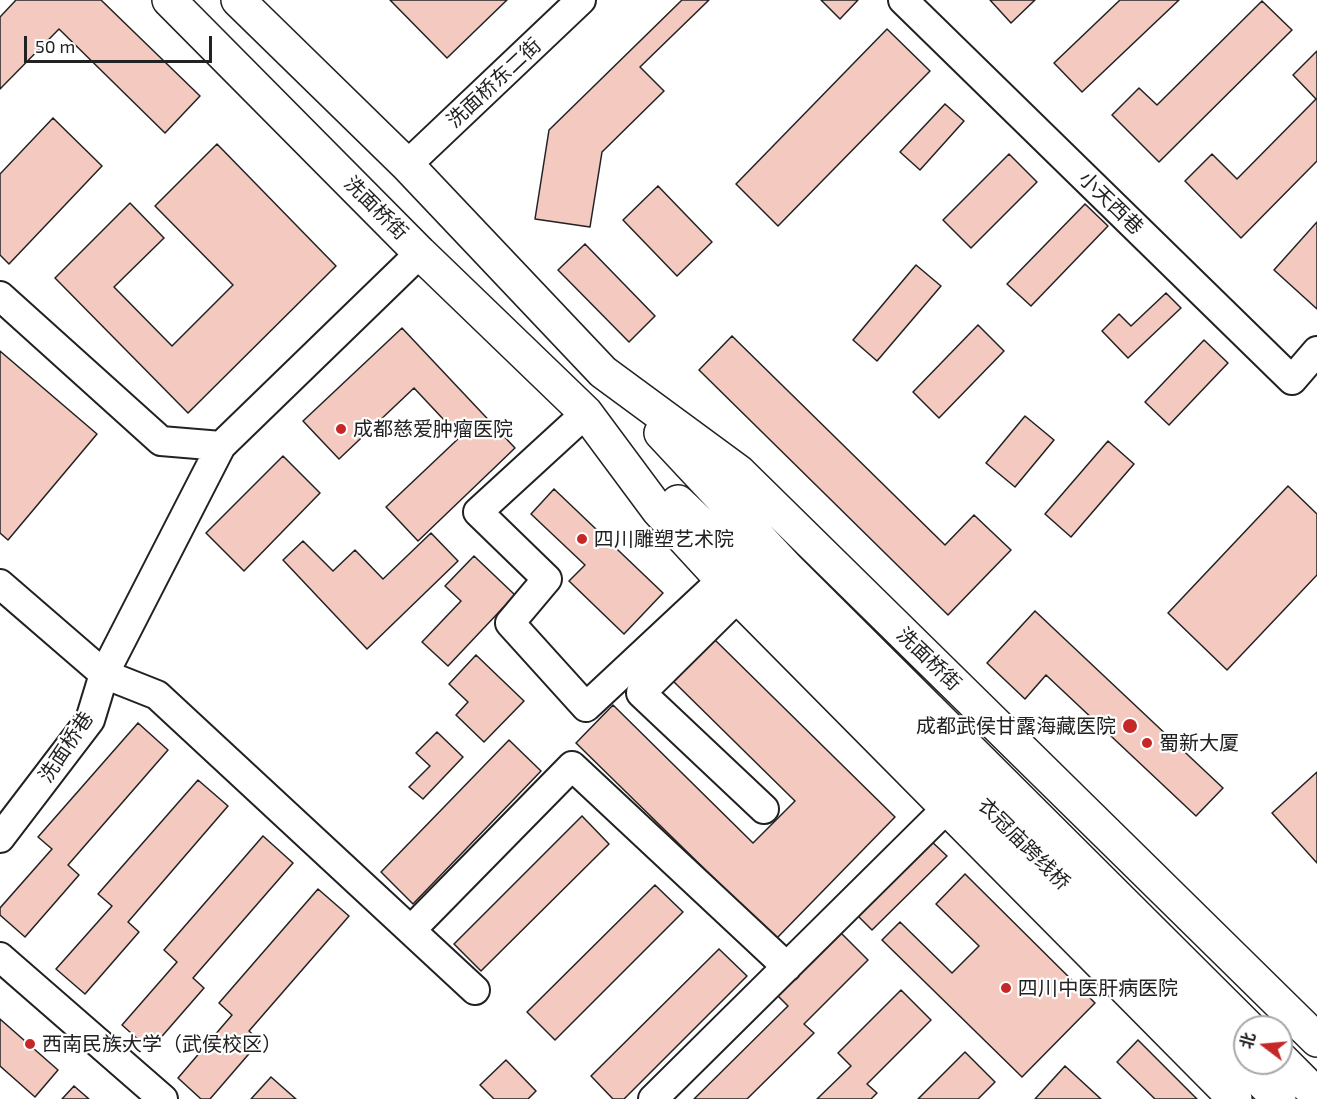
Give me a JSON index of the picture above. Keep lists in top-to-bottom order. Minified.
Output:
{"streets":{"main road":["洗面桥街","衣冠庙跨线桥"],"street":["洗面桥东二街","小天西巷","洗面桥巷"]},"crossings":[["洗面桥东二街","洗面桥街"],["洗面桥街","洗面桥巷"],["洗面桥街","衣冠庙跨线桥"]],"places":["成都慈爱肿瘤医院","四川雕塑艺术院","成都武侯甘露海藏医院","蜀新大厦","四川中医肝病医院","西南民族大学（武侯校区）"],"scale_bar":"50 m","north":"left"}
